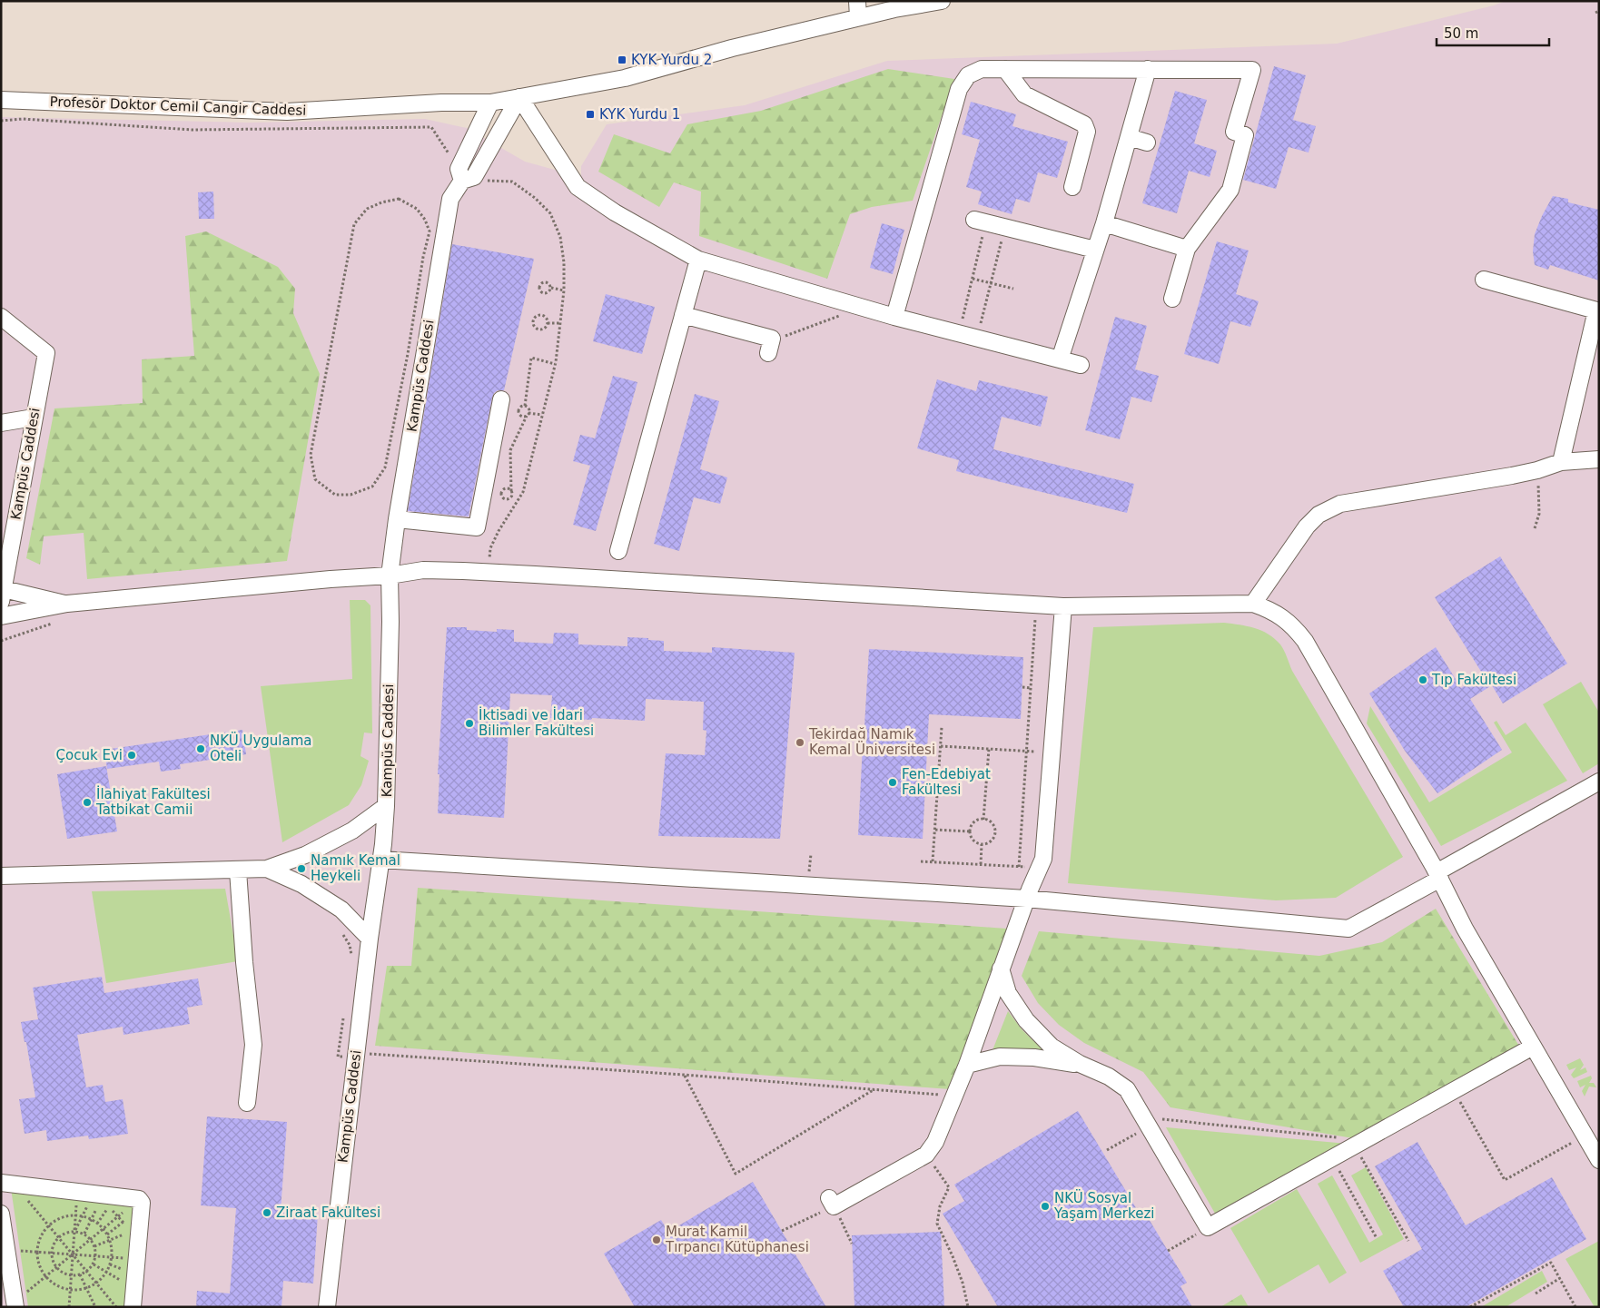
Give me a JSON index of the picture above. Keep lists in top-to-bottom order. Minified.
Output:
{"streets":{"street":["Profesör Doktor Cemil Cangir Caddesi","Kampüs Caddesi"]},"places":{"transit":["KYK Yurdu 2","KYK Yurdu 1"],"other":["Tıp Fakültesi","İktisadi ve İdari Bilimler Fakültesi","Tekirdağ Namık Kemal Üniversitesi","NKÜ Uygulama Oteli","Çocuk Evi","Fen-Edebiyat Fakültesi","İlahiyat Fakültesi Tatbikat Camii","Namık Kemal Heykeli","NKÜ Sosyal Yaşam Merkezi","Ziraat Fakültesi","Murat Kamil Tırpancı Kütüphanesi"]},"scale_bar":"50 m"}
